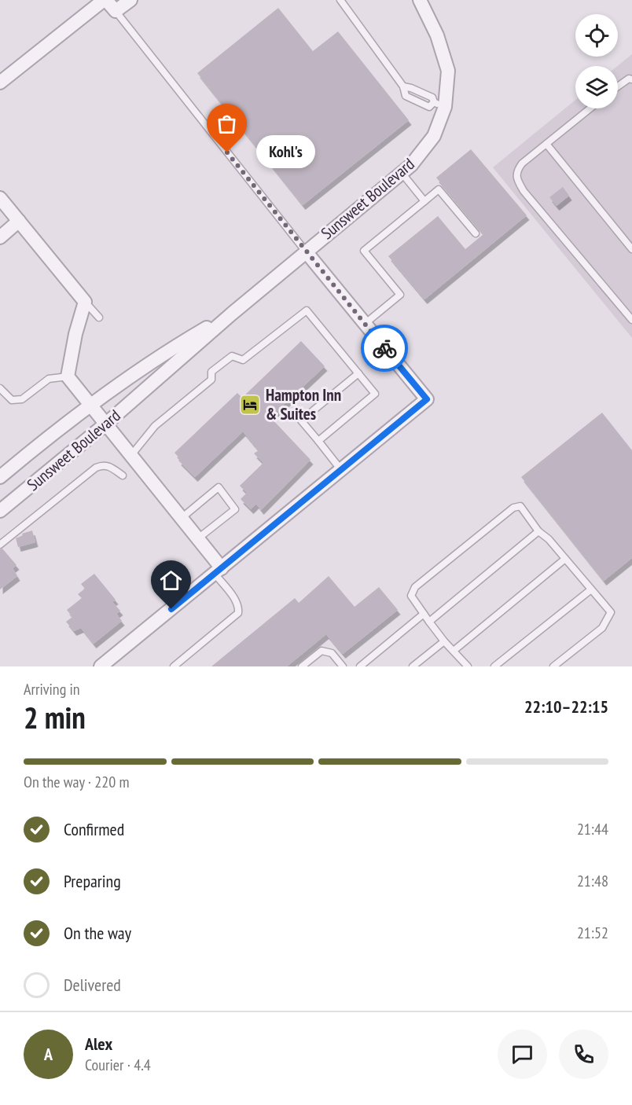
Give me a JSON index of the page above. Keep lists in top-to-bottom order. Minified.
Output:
{"streets":{"street":["Sunsweet Boulevard"]},"places":{"other":["Kohl's"],"hotel":["Hampton Inn & Suites"]},"page":{"bubble":"Kohl's","heading":["2 min","Arriving in","22:10–22:15"],"panel":["Alex","Courier · 4.4"],"bar":"On the way · 220 m","list":[["Confirmed","21:44"],["Preparing","21:48"],["On the way","21:52"],"Delivered"],"round":"A"}}
